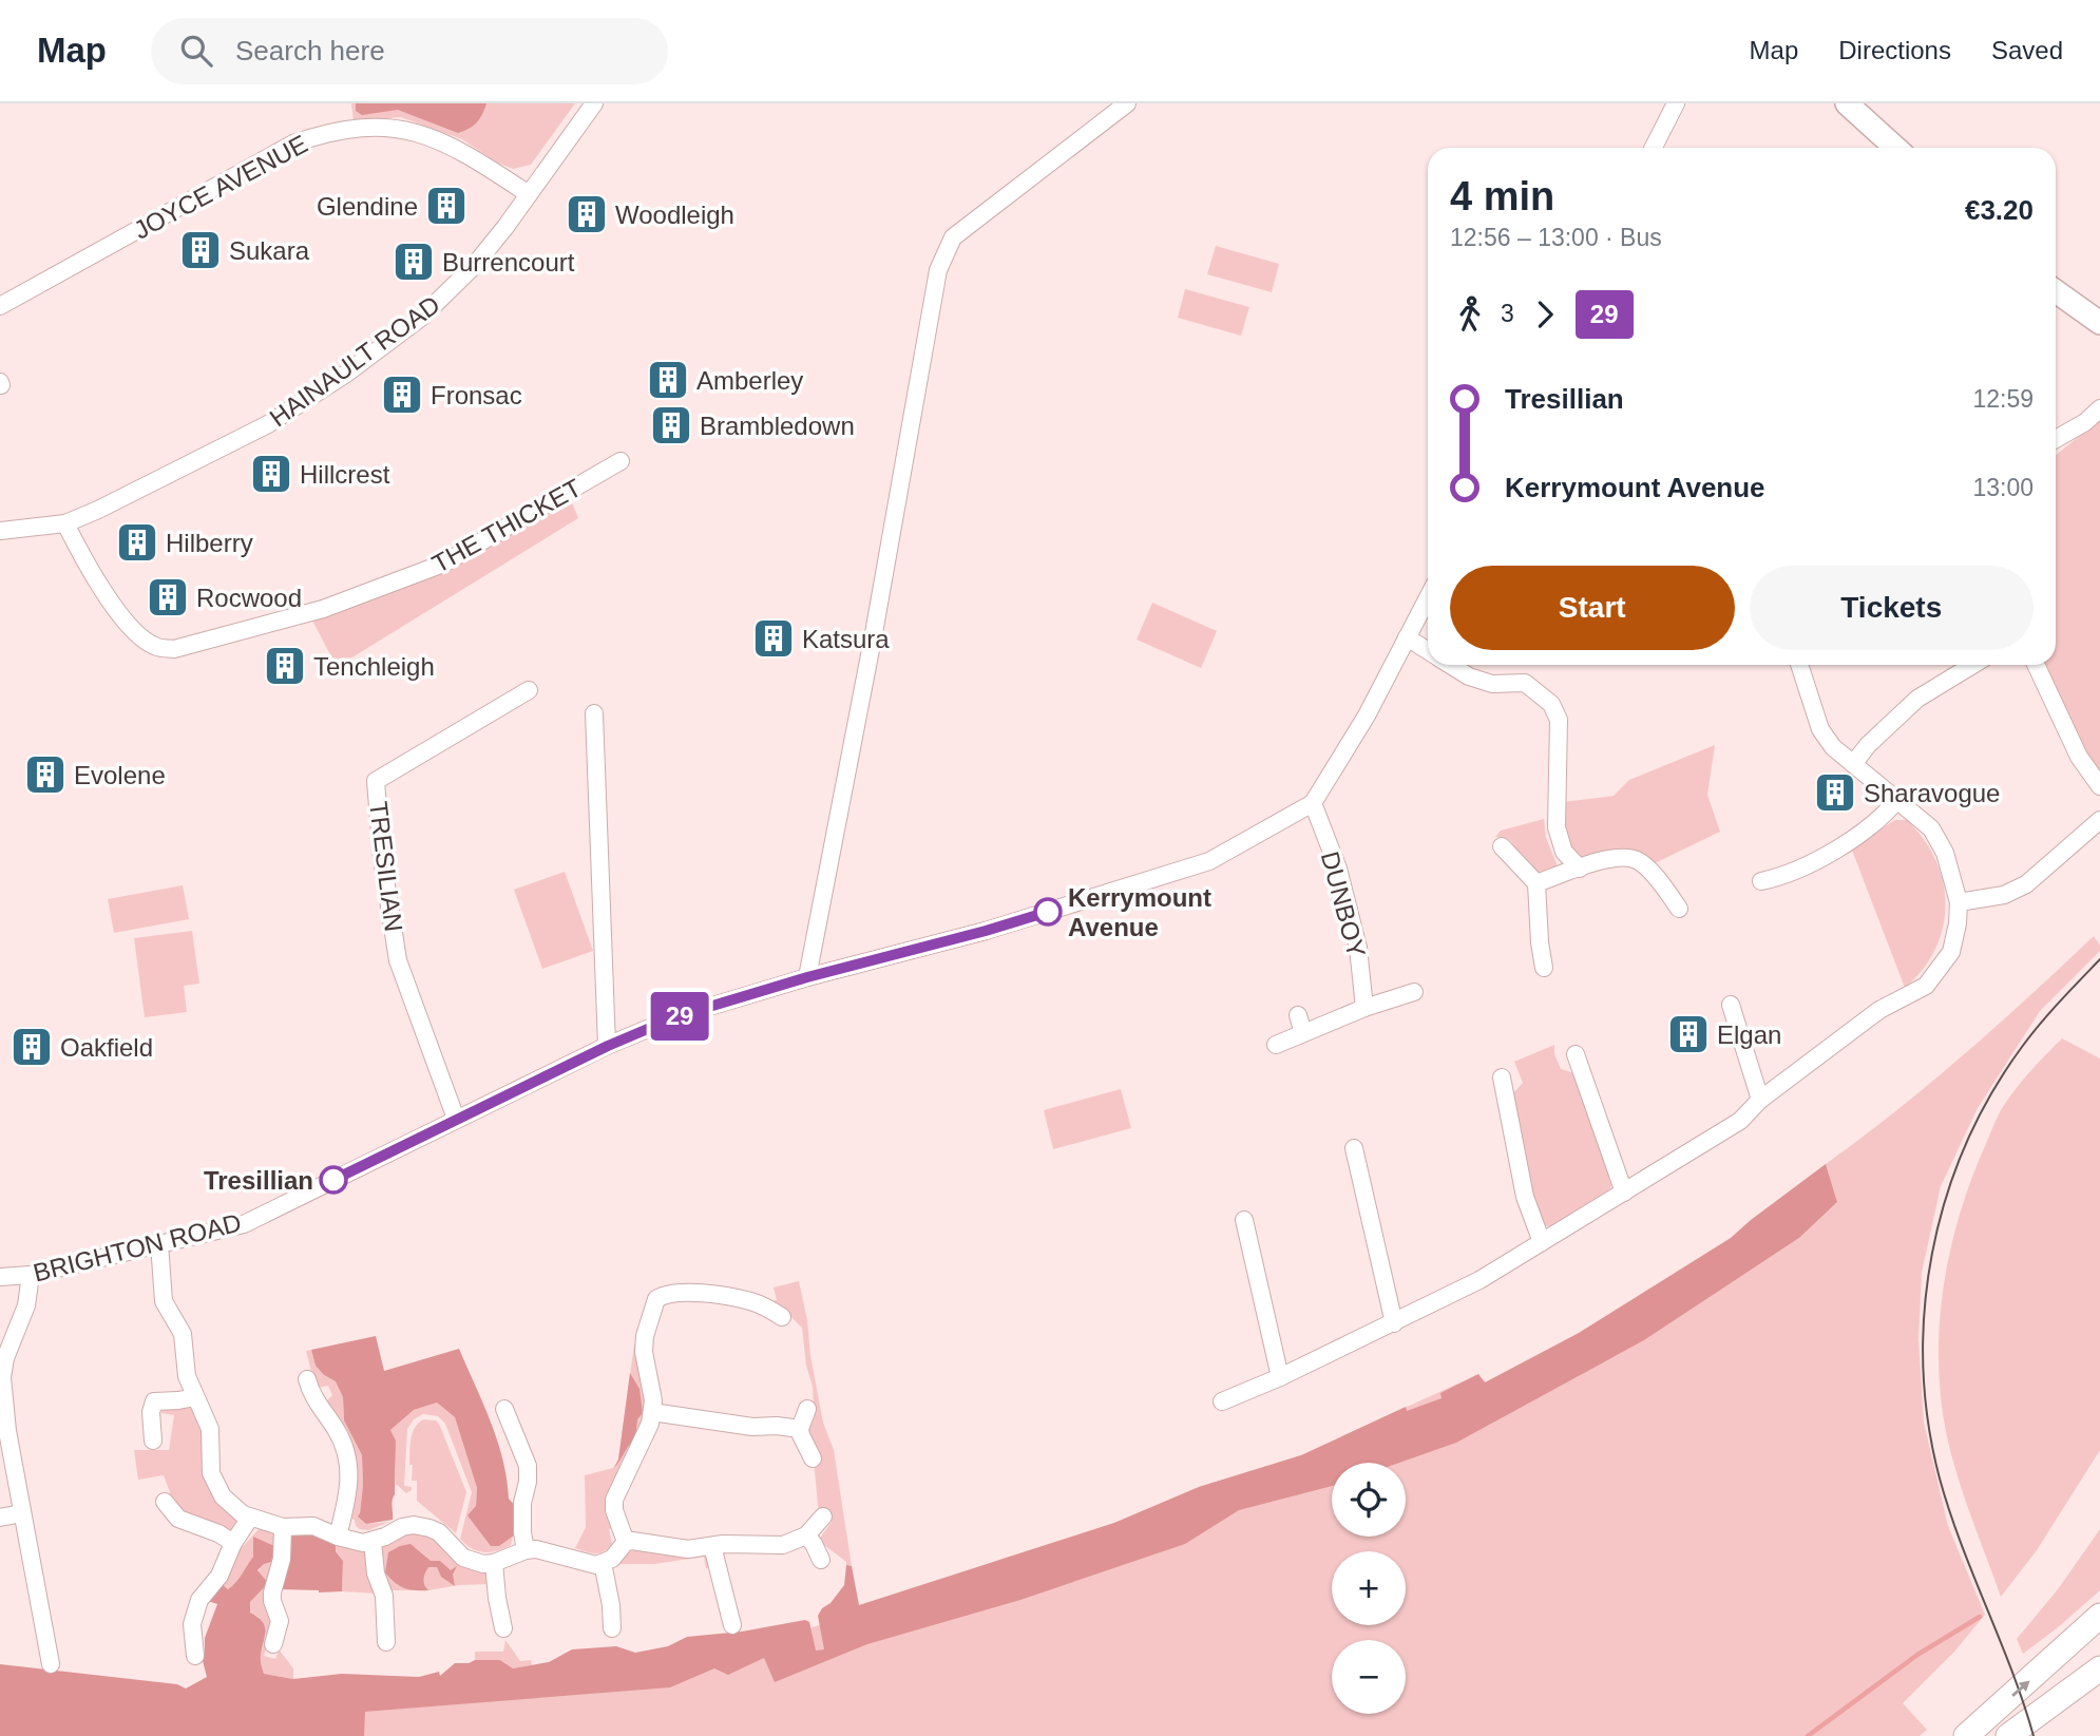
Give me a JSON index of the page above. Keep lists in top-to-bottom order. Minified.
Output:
{"streets":{"street":["JOYCE AVENUE","HAINAULT ROAD","THE THICKET","TRESILIAN","DUNBOY","BRIGHTON ROAD"]},"crossings":[["JOYCE AVENUE","HAINAULT ROAD"],["HAINAULT ROAD","THE THICKET"],["TRESILIAN","BRIGHTON ROAD"],["DUNBOY","BRIGHTON ROAD"]],"places":{"building":["Glendine","Woodleigh","Sukara","Burrencourt","Amberley","Fronsac","Brambledown","Hillcrest","Hilberry","Rocwood","Katsura","Tenchleigh","Evolene","Sharavogue","Elgan","Oakfield"],"other":["Kerrymount Avenue","Tresillian"]},"lines":["bus line 29"],"page":{"header":"Map","search":"Search here","nav":["Map","Directions","Saved"],"on_map":"29","heading":["4 min","12:56 – 13:00 · Bus","€3.20"],"legs":["3","29"],"list":[{"name":"Tresillian","value":"12:59"},{"name":"Kerrymount Avenue","value":"13:00"}],"buttons":["Start","Tickets"],"map_buttons":["+","−"]}}
